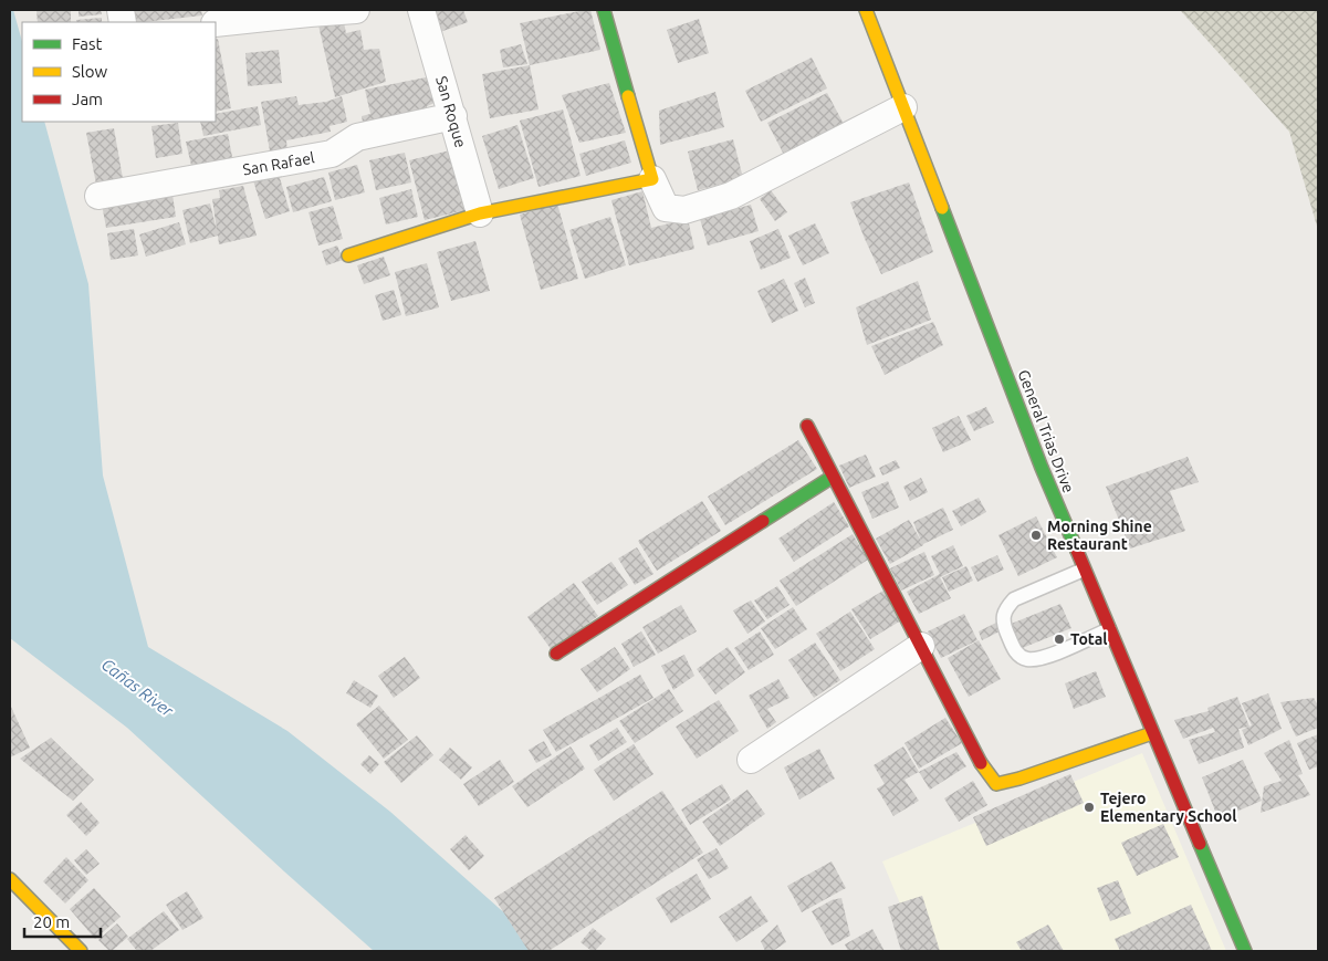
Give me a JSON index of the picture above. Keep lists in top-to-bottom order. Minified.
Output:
{"streets":{"street":["San Roque","San Rafael","General Trias Drive"]},"crossings":[["San Roque","San Rafael"]],"water":["Cañas River"],"places":["Morning Shine Restaurant","Total","Tejero Elementary School"],"legend":["Fast","Slow","Jam"],"scale_bar":"20 m"}
